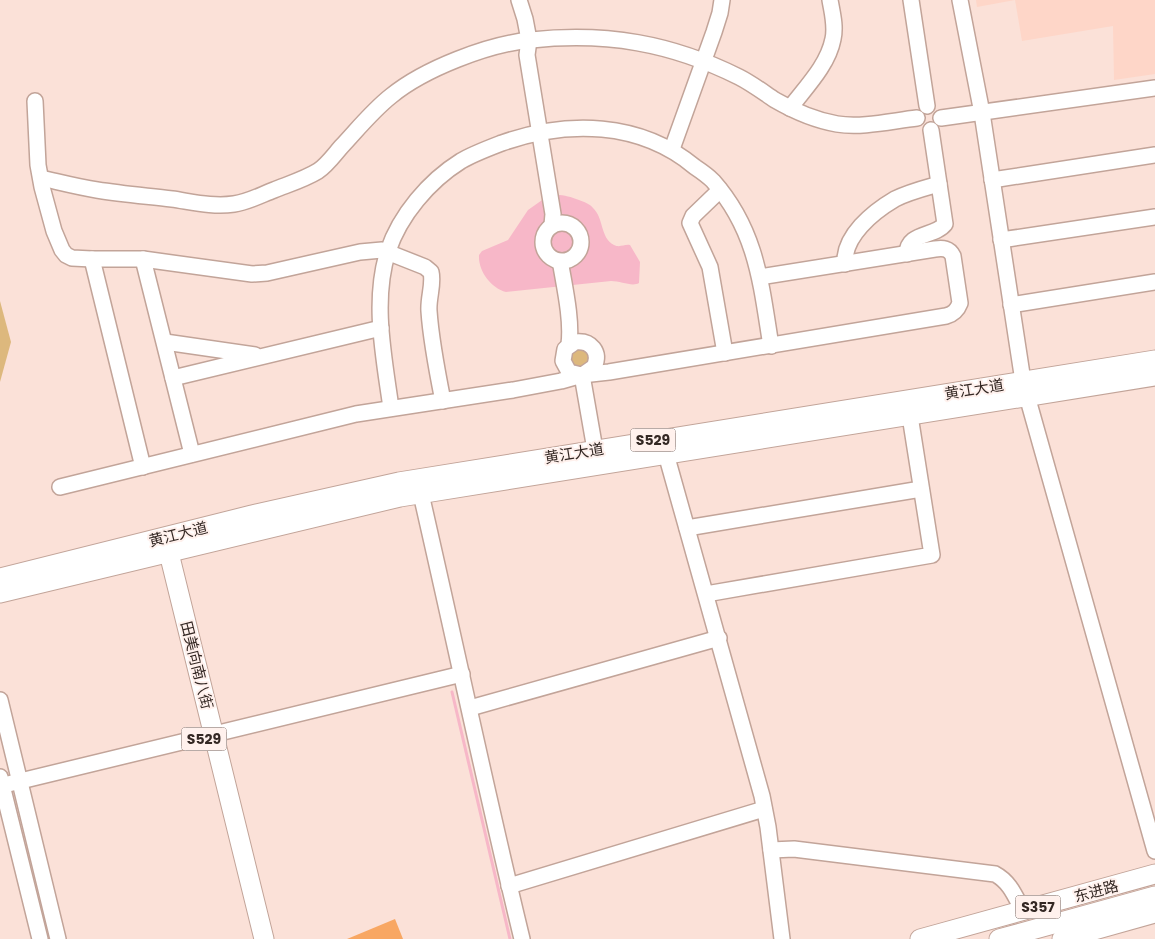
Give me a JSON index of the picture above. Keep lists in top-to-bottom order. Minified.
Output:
{"streets":{"main road":["黄江大道","S529","田美向南八街","东进路","S357"]},"crossings":[["黄江大道","田美向南八街"]]}
